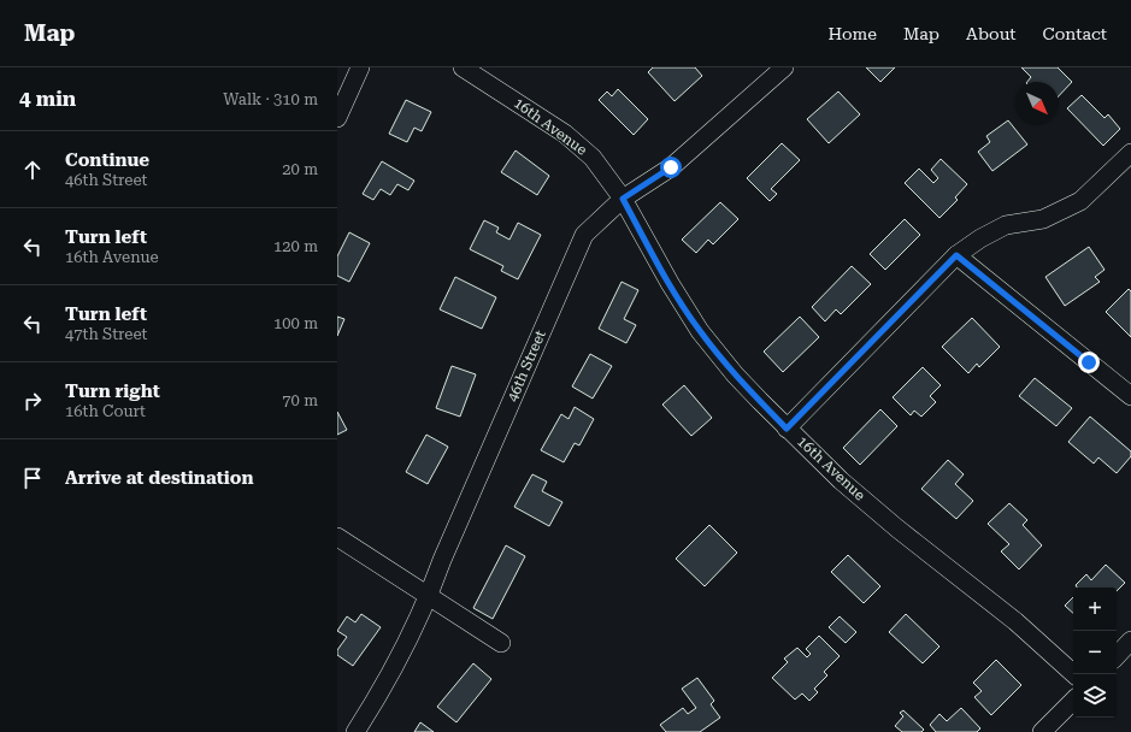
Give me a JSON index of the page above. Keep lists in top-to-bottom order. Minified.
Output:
{"streets":{"street":["16th Avenue","46th Street"]},"crossings":[["16th Avenue","46th Street"]],"north":"bottom right","page":{"header":"Map","nav":["Home","Map","About","Contact"],"heading":["4 min","Walk · 310 m"],"list":[["Continue","46th Street","20 m"],["Turn left","16th Avenue","120 m"],["Turn left","47th Street","100 m"],["Turn right","16th Court","70 m"],"Arrive at destination"],"map_buttons":["+","−"]}}
